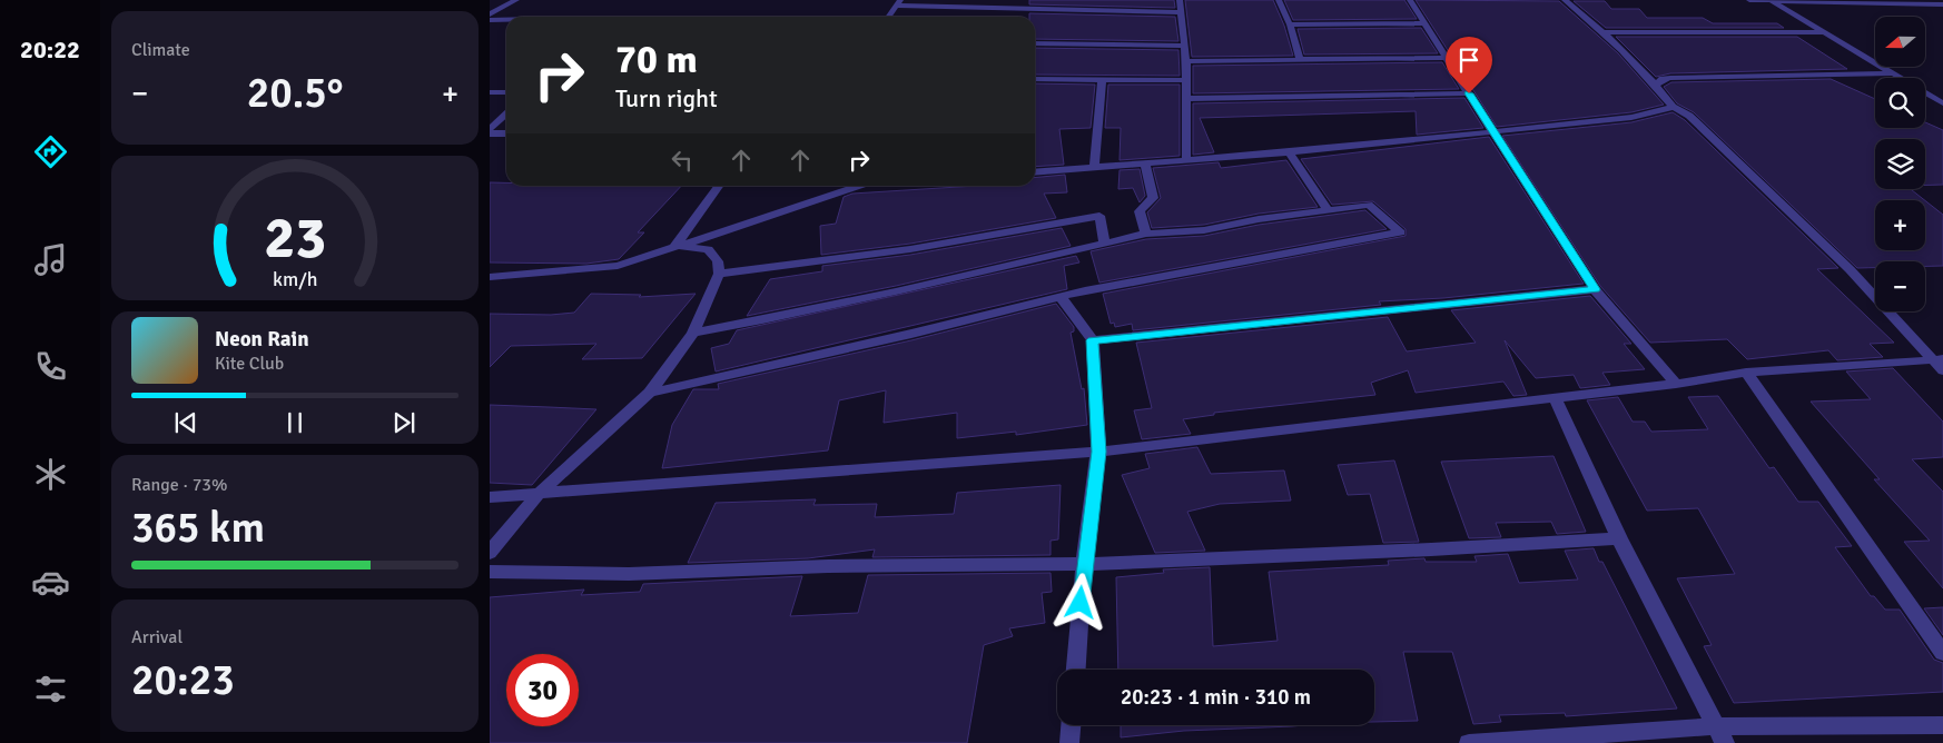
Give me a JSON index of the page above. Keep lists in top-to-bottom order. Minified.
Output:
{"north":"left","page":{"tabs":"20:22","tile":["Climate",["Range · 73%","365 km"],["Arrival","20:23"]],"map_buttons":["+","−"],"turn":["70 m","Turn right"],"heat":["−","20.5°","+"],"song":["Neon Rain","Kite Club"],"limit":"30","trip":"20:23 · 1 min · 310 m","gauge":["23","km/h"]}}
